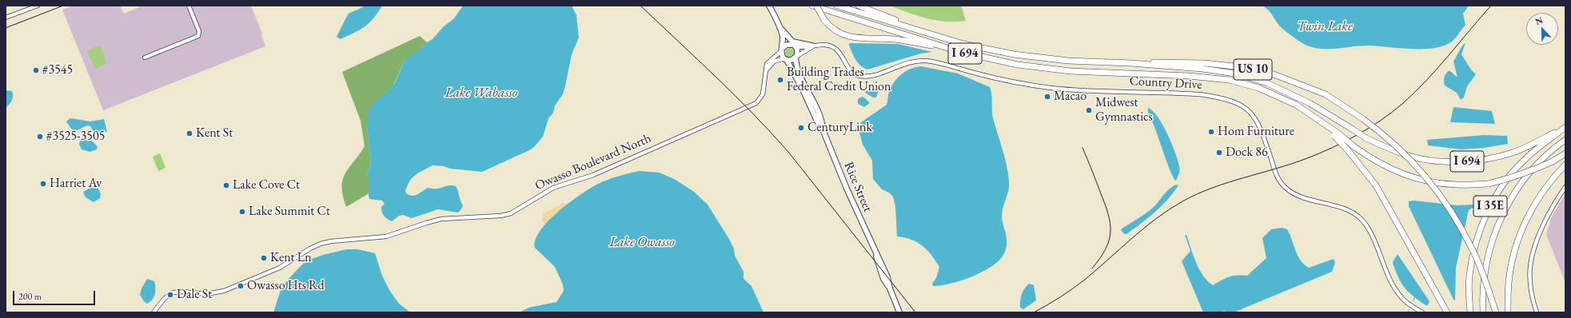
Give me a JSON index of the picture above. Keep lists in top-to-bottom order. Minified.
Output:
{"streets":{"highway":["I 694","US 10","I 35E"],"main road":["Rice Street"],"street":["Country Drive","Owasso Boulevard North"]},"crossings":[["I 694","US 10"],["I 694","I 35E"],["Owasso Boulevard North","Rice Street"]],"water":["Twin Lake","Lake Wabasso","Lake Owasso"],"places":["#3545","Building Trades Federal Credit Union","Macao","Midwest Gymnastics","CenturyLink","Hom Furniture","Kent St","#3525-3505","Dock 86","Harriet Av","Lake Cove Ct","Lake Summit Ct","Kent Ln","Owasso Hts Rd","Dale St"],"scale_bar":"200 m","north":"top"}
